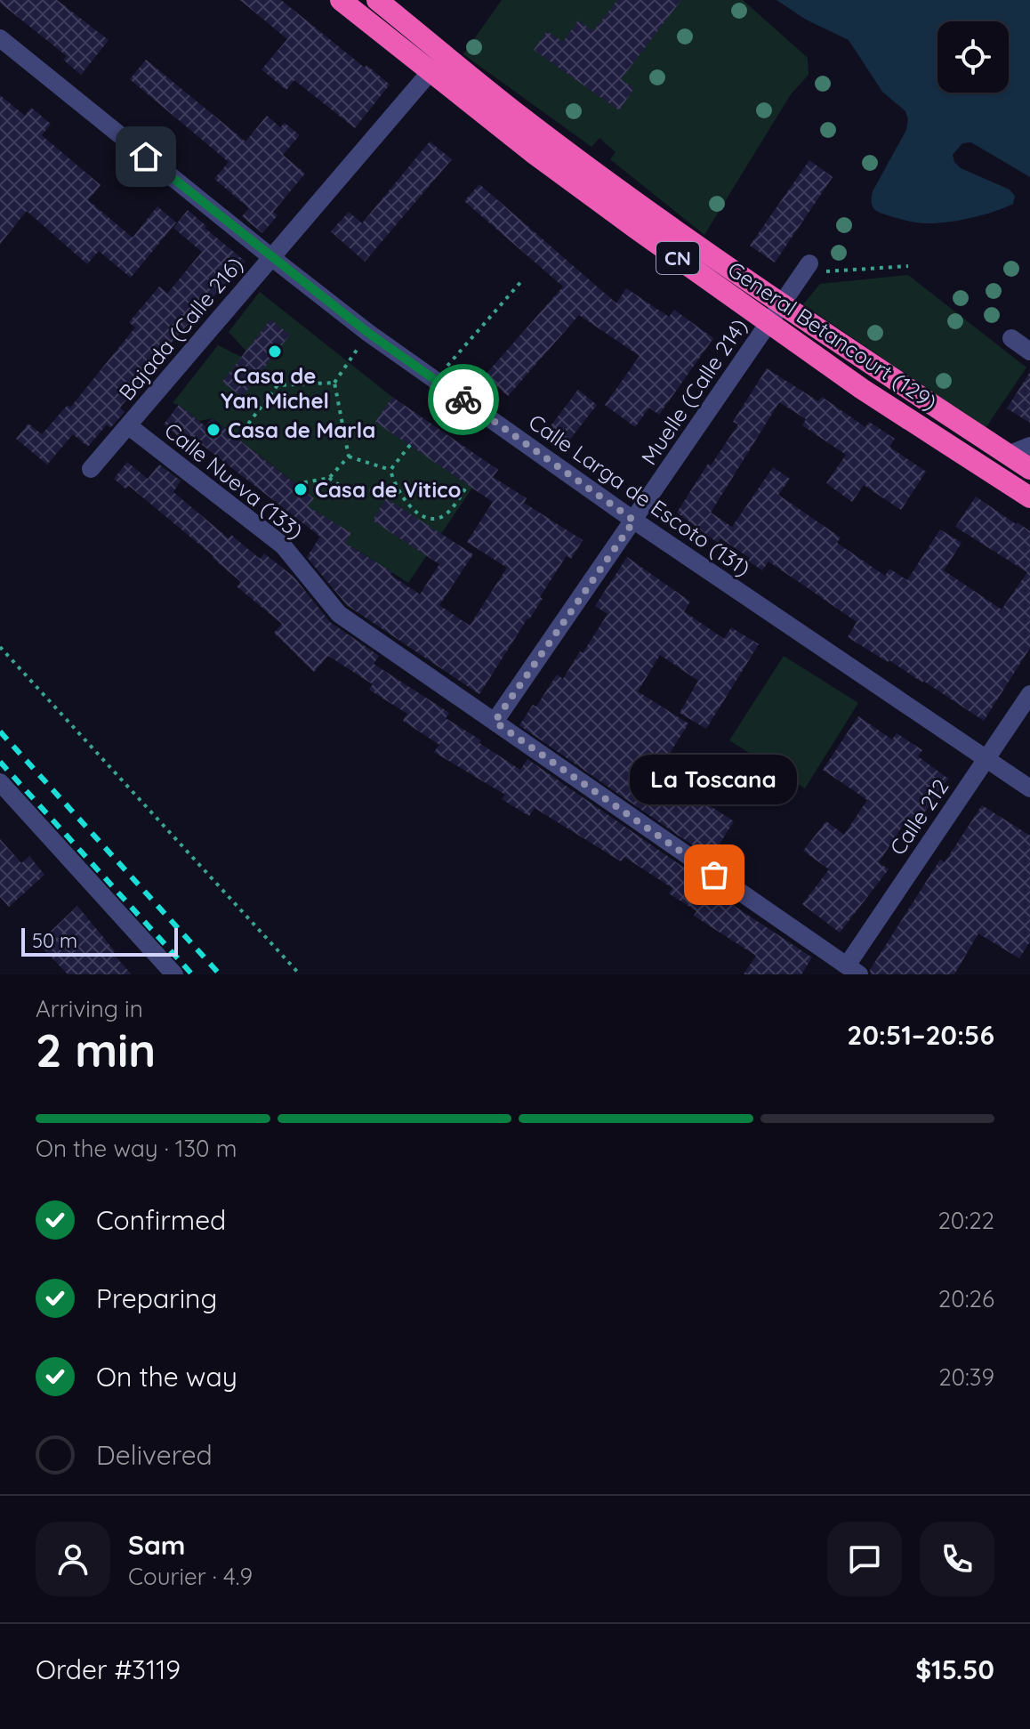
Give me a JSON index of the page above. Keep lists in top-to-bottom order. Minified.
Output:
{"streets":{"highway":["CN","General Betancourt (129)"],"street":["Bajada (Calle 216)","Muelle (Calle 214)","Calle Nueva (133)","Calle Larga de Escoto (131)","Calle 212"]},"crossings":[["Bajada (Calle 216)","General Betancourt (129)"],["Bajada (Calle 216)","Calle Nueva (133)"],["Bajada (Calle 216)","Calle Larga de Escoto (131)"],["General Betancourt (129)","Muelle (Calle 214)"],["Muelle (Calle 214)","Calle Nueva (133)"],["Muelle (Calle 214)","Calle Larga de Escoto (131)"],["Calle Nueva (133)","Calle 212"],["Calle Larga de Escoto (131)","Calle 212"]],"places":["Casa de Yan Michel","Casa de Marla","Casa de Vitico","La Toscana"],"scale_bar":"50 m","page":{"bubble":"La Toscana","scale":"50 m","heading":["2 min","Arriving in","20:51–20:56"],"panel":["Sam","Courier · 4.9","Order #3119","$15.50"],"bar":"On the way · 130 m","list":[["Confirmed","20:22"],["Preparing","20:26"],["On the way","20:39"],"Delivered"]}}
